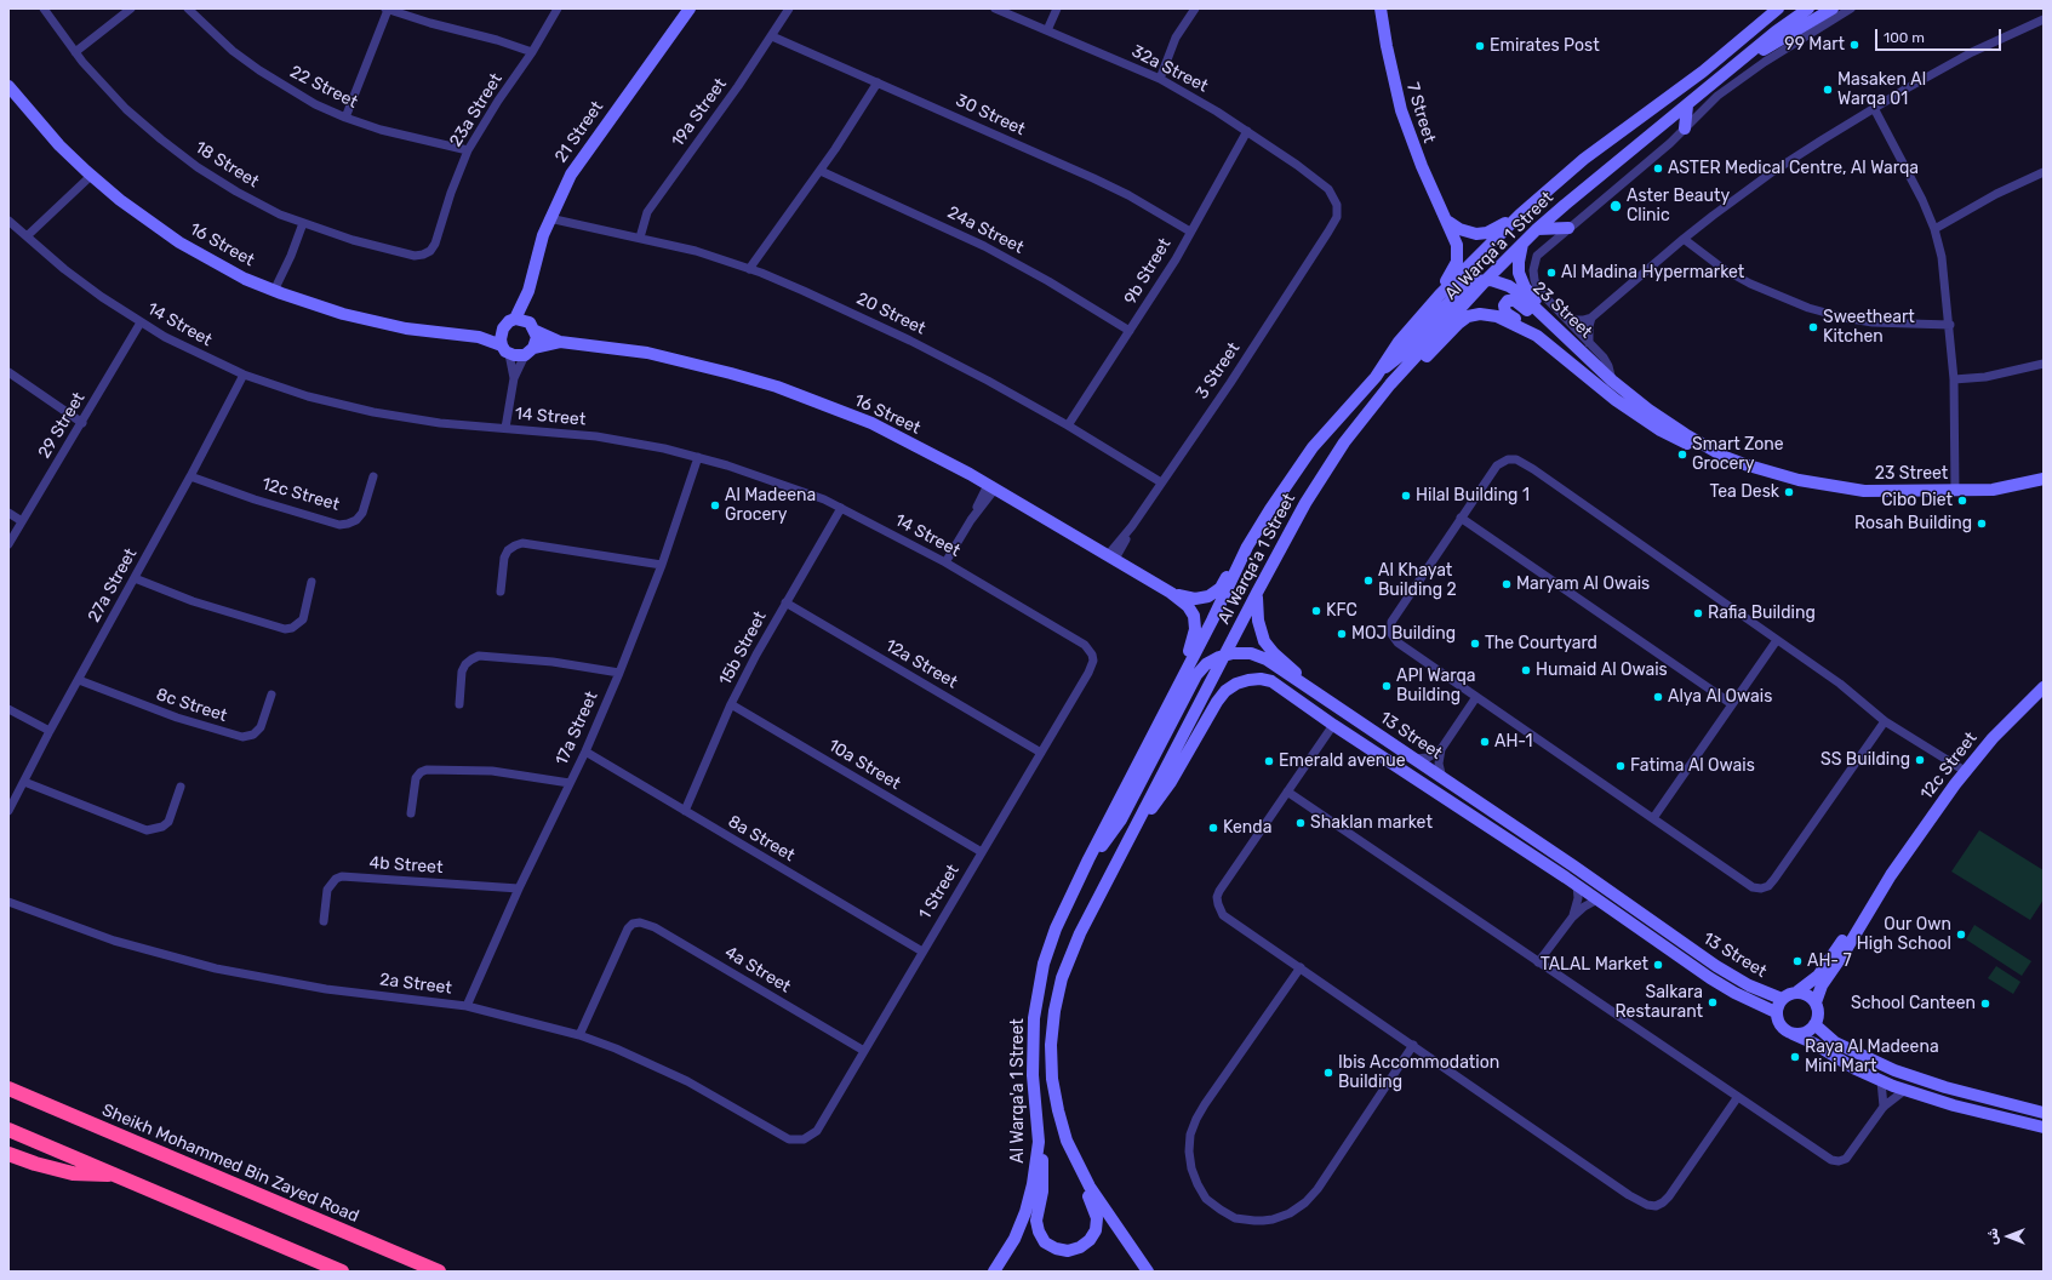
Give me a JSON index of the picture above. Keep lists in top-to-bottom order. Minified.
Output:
{"streets":{"highway":["Sheikh Mohammed Bin Zayed Road"],"street":["32a Street","22 Street","23a Street","19a Street","7 Street","30 Street","21 Street","18 Street","24a Street","16 Street","Al Warqa'a 1 Street","9b Street","23 Street","20 Street","14 Street","3 Street","29 Street","12c Street","27a Street","15b Street","12a Street","8c Street","17a Street","13 Street","10a Street","8a Street","4b Street","1 Street","4a Street","2a Street"]},"crossings":[["32a Street","9b Street"],["32a Street","3 Street"],["22 Street","23a Street"],["23a Street","18 Street"],["19a Street","30 Street"],["19a Street","20 Street"],["7 Street","Al Warqa'a 1 Street"],["30 Street","9b Street"],["21 Street","16 Street"],["21 Street","20 Street"],["24a Street","9b Street"],["16 Street","Al Warqa'a 1 Street"],["16 Street","3 Street"],["Al Warqa'a 1 Street","23 Street"],["Al Warqa'a 1 Street","13 Street"],["9b Street","20 Street"],["20 Street","3 Street"],["14 Street","29 Street"],["14 Street","27a Street"],["14 Street","15b Street"],["14 Street","17a Street"],["14 Street","1 Street"],["12c Street","27a Street"],["12c Street","13 Street"],["27a Street","8c Street"],["15b Street","12a Street"],["15b Street","10a Street"],["15b Street","8a Street"],["12a Street","1 Street"],["17a Street","8a Street"],["17a Street","4b Street"],["17a Street","2a Street"],["10a Street","1 Street"],["8a Street","1 Street"],["1 Street","4a Street"],["1 Street","2a Street"],["4a Street","2a Street"]],"places":["99 Mart","Emirates Post","Masaken Al Warqa 01","ASTER Medical Centre, Al Warqa","Aster Beauty Clinic","Al Madina Hypermarket","Sweetheart Kitchen","Smart Zone Grocery","Tea Desk","Hilal Building 1","Cibo Diet","Al Madeena Grocery","Rosah Building","Al Khayat Building 2","Maryam Al Owais","KFC","Rafia Building","MOJ Building","The Courtyard","Humaid Al Owais","API Warqa Building","Alya Al Owais","AH-1","SS Building","Emerald avenue","Fatima Al Owais","Shaklan market","Kenda","Our Own High School","AH- 7","TALAL Market","Salkara Restaurant","School Canteen","Raya Al Madeena Mini Mart","Ibis Accommodation Building"],"scale_bar":"100 m","north":"left"}
